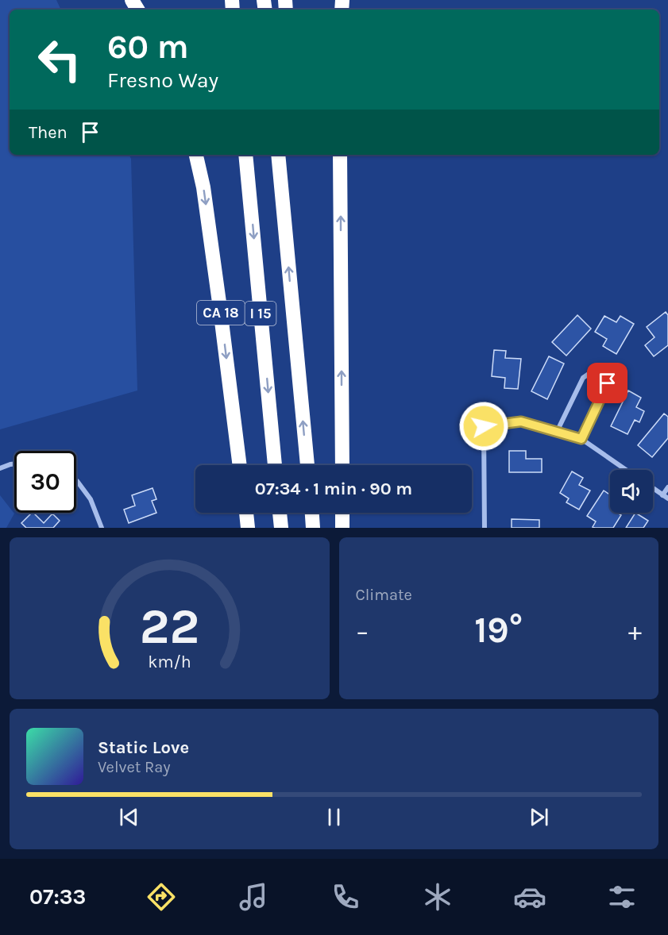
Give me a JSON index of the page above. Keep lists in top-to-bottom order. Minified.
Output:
{"streets":{"highway":["CA 18","I 15"]},"page":{"turn":["60 m","Fresno Way"],"then":"Then","limit":"30","trip":"07:34 · 1 min · 90 m","tile":"Climate","heat":["−","19°","+"],"song":["Static Love","Velvet Ray"],"tabs":"07:33","gauge":["22","km/h"]}}
